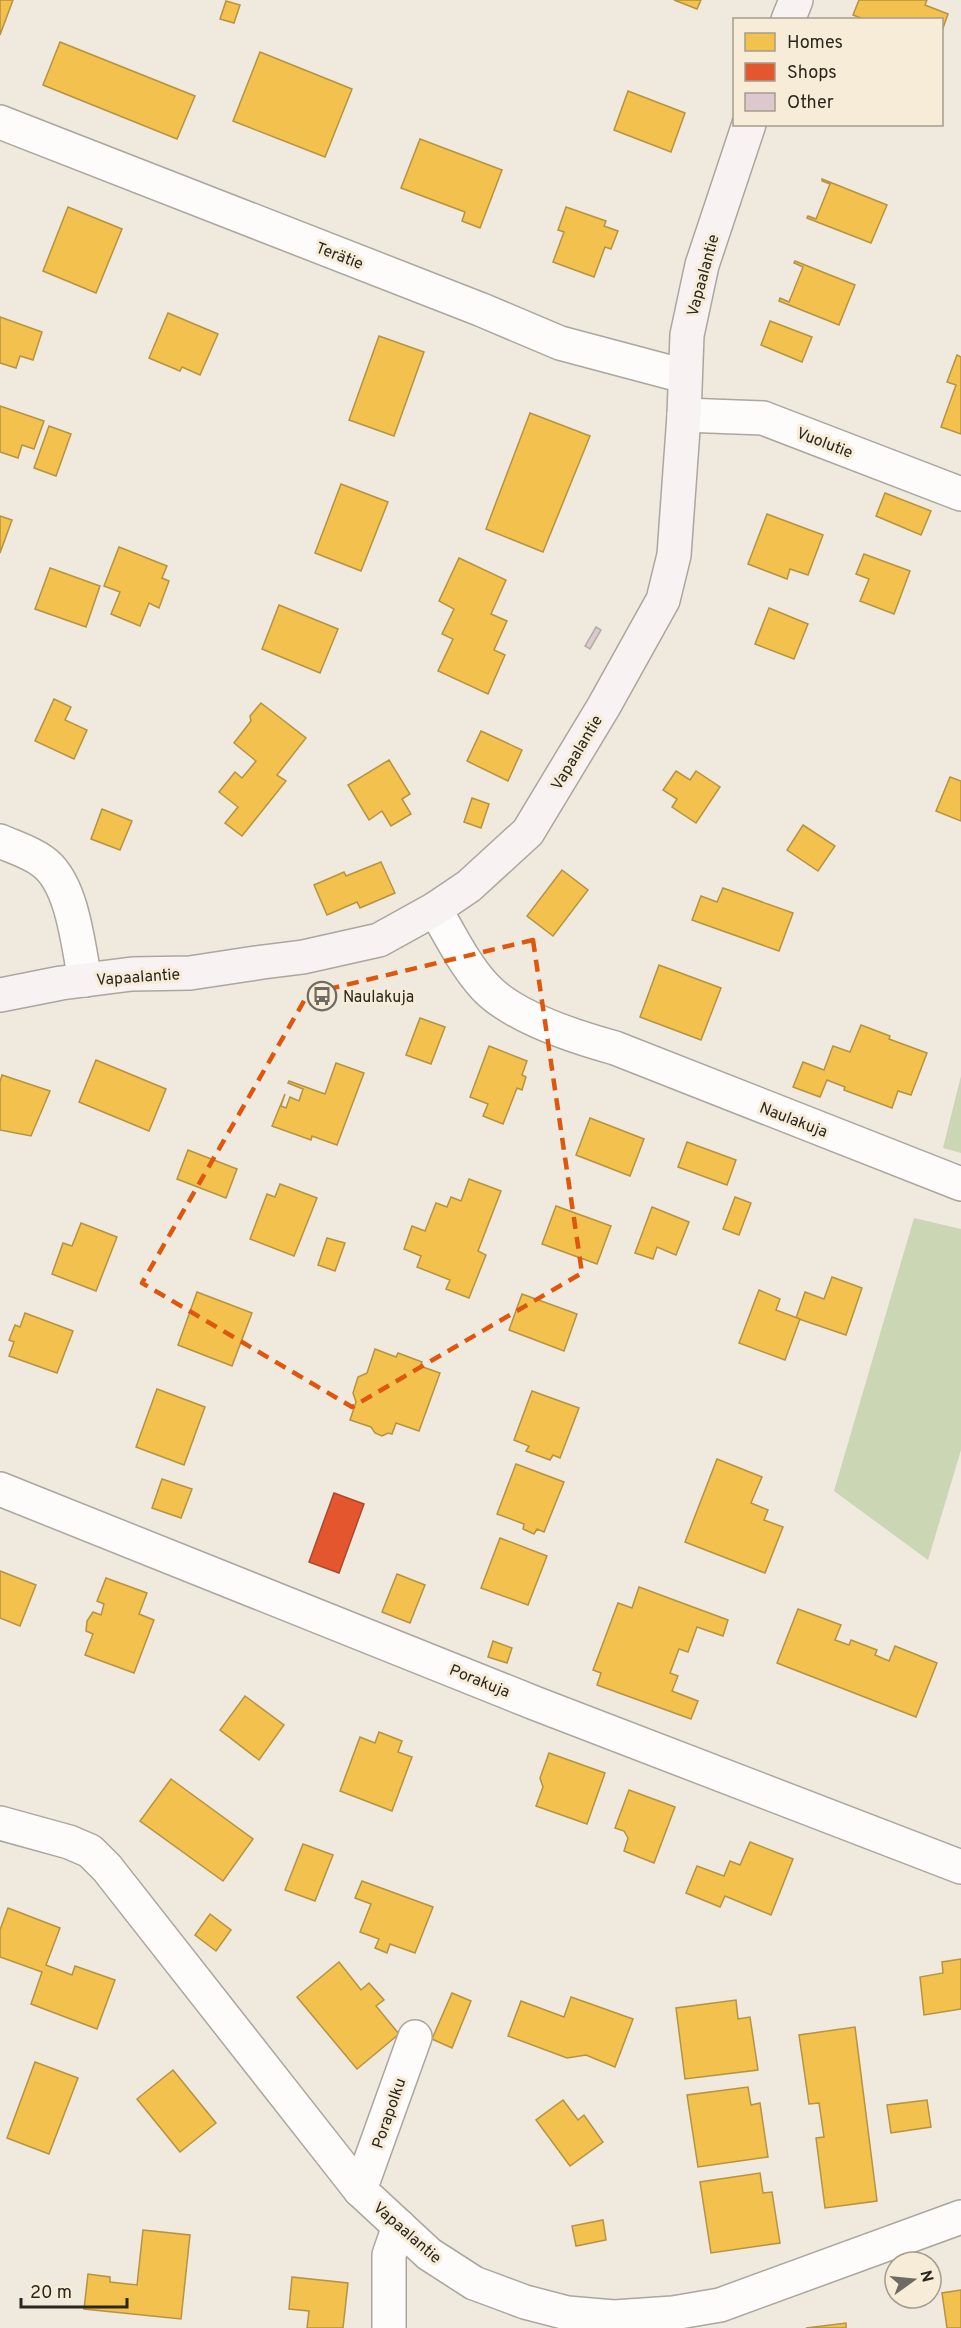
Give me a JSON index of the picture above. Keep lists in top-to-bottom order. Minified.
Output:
{"streets":{"street":["Terätie","Vapaalantie","Vuolutie","Naulakuja","Porakuja","Porapolku"]},"crossings":[["Terätie","Vapaalantie"],["Vapaalantie","Vuolutie"],["Vapaalantie","Naulakuja"],["Vapaalantie","Porapolku"]],"places":{"bus stop":["Naulakuja"]},"legend":["Homes","Shops","Other"],"scale_bar":"20 m","north":"right"}
